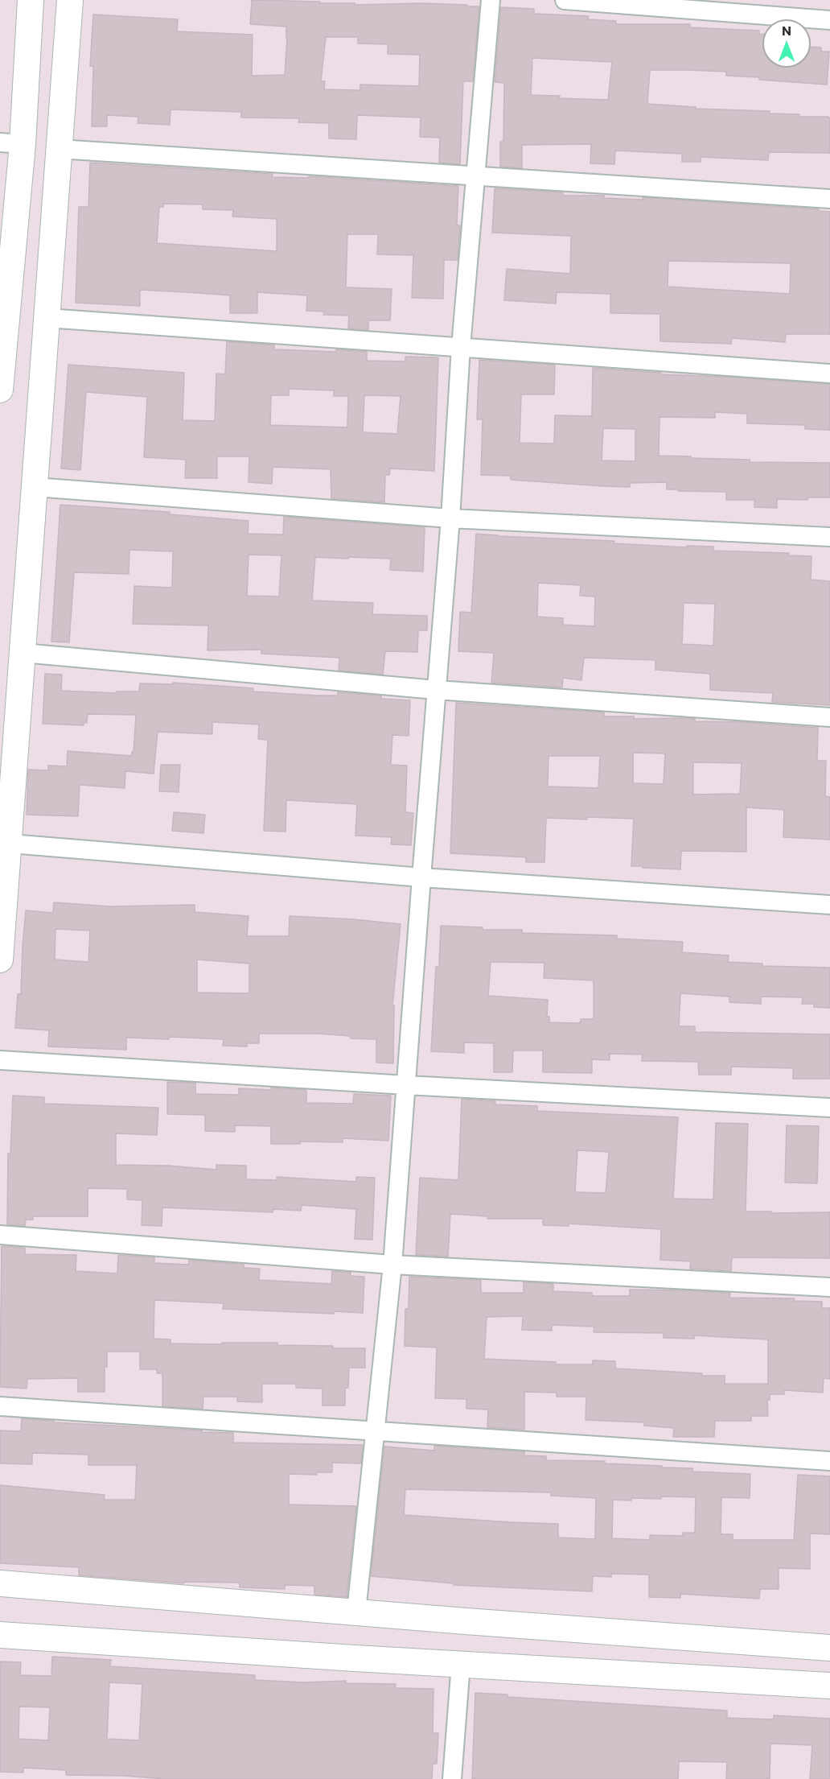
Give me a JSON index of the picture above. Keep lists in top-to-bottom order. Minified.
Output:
{"north":"top"}
